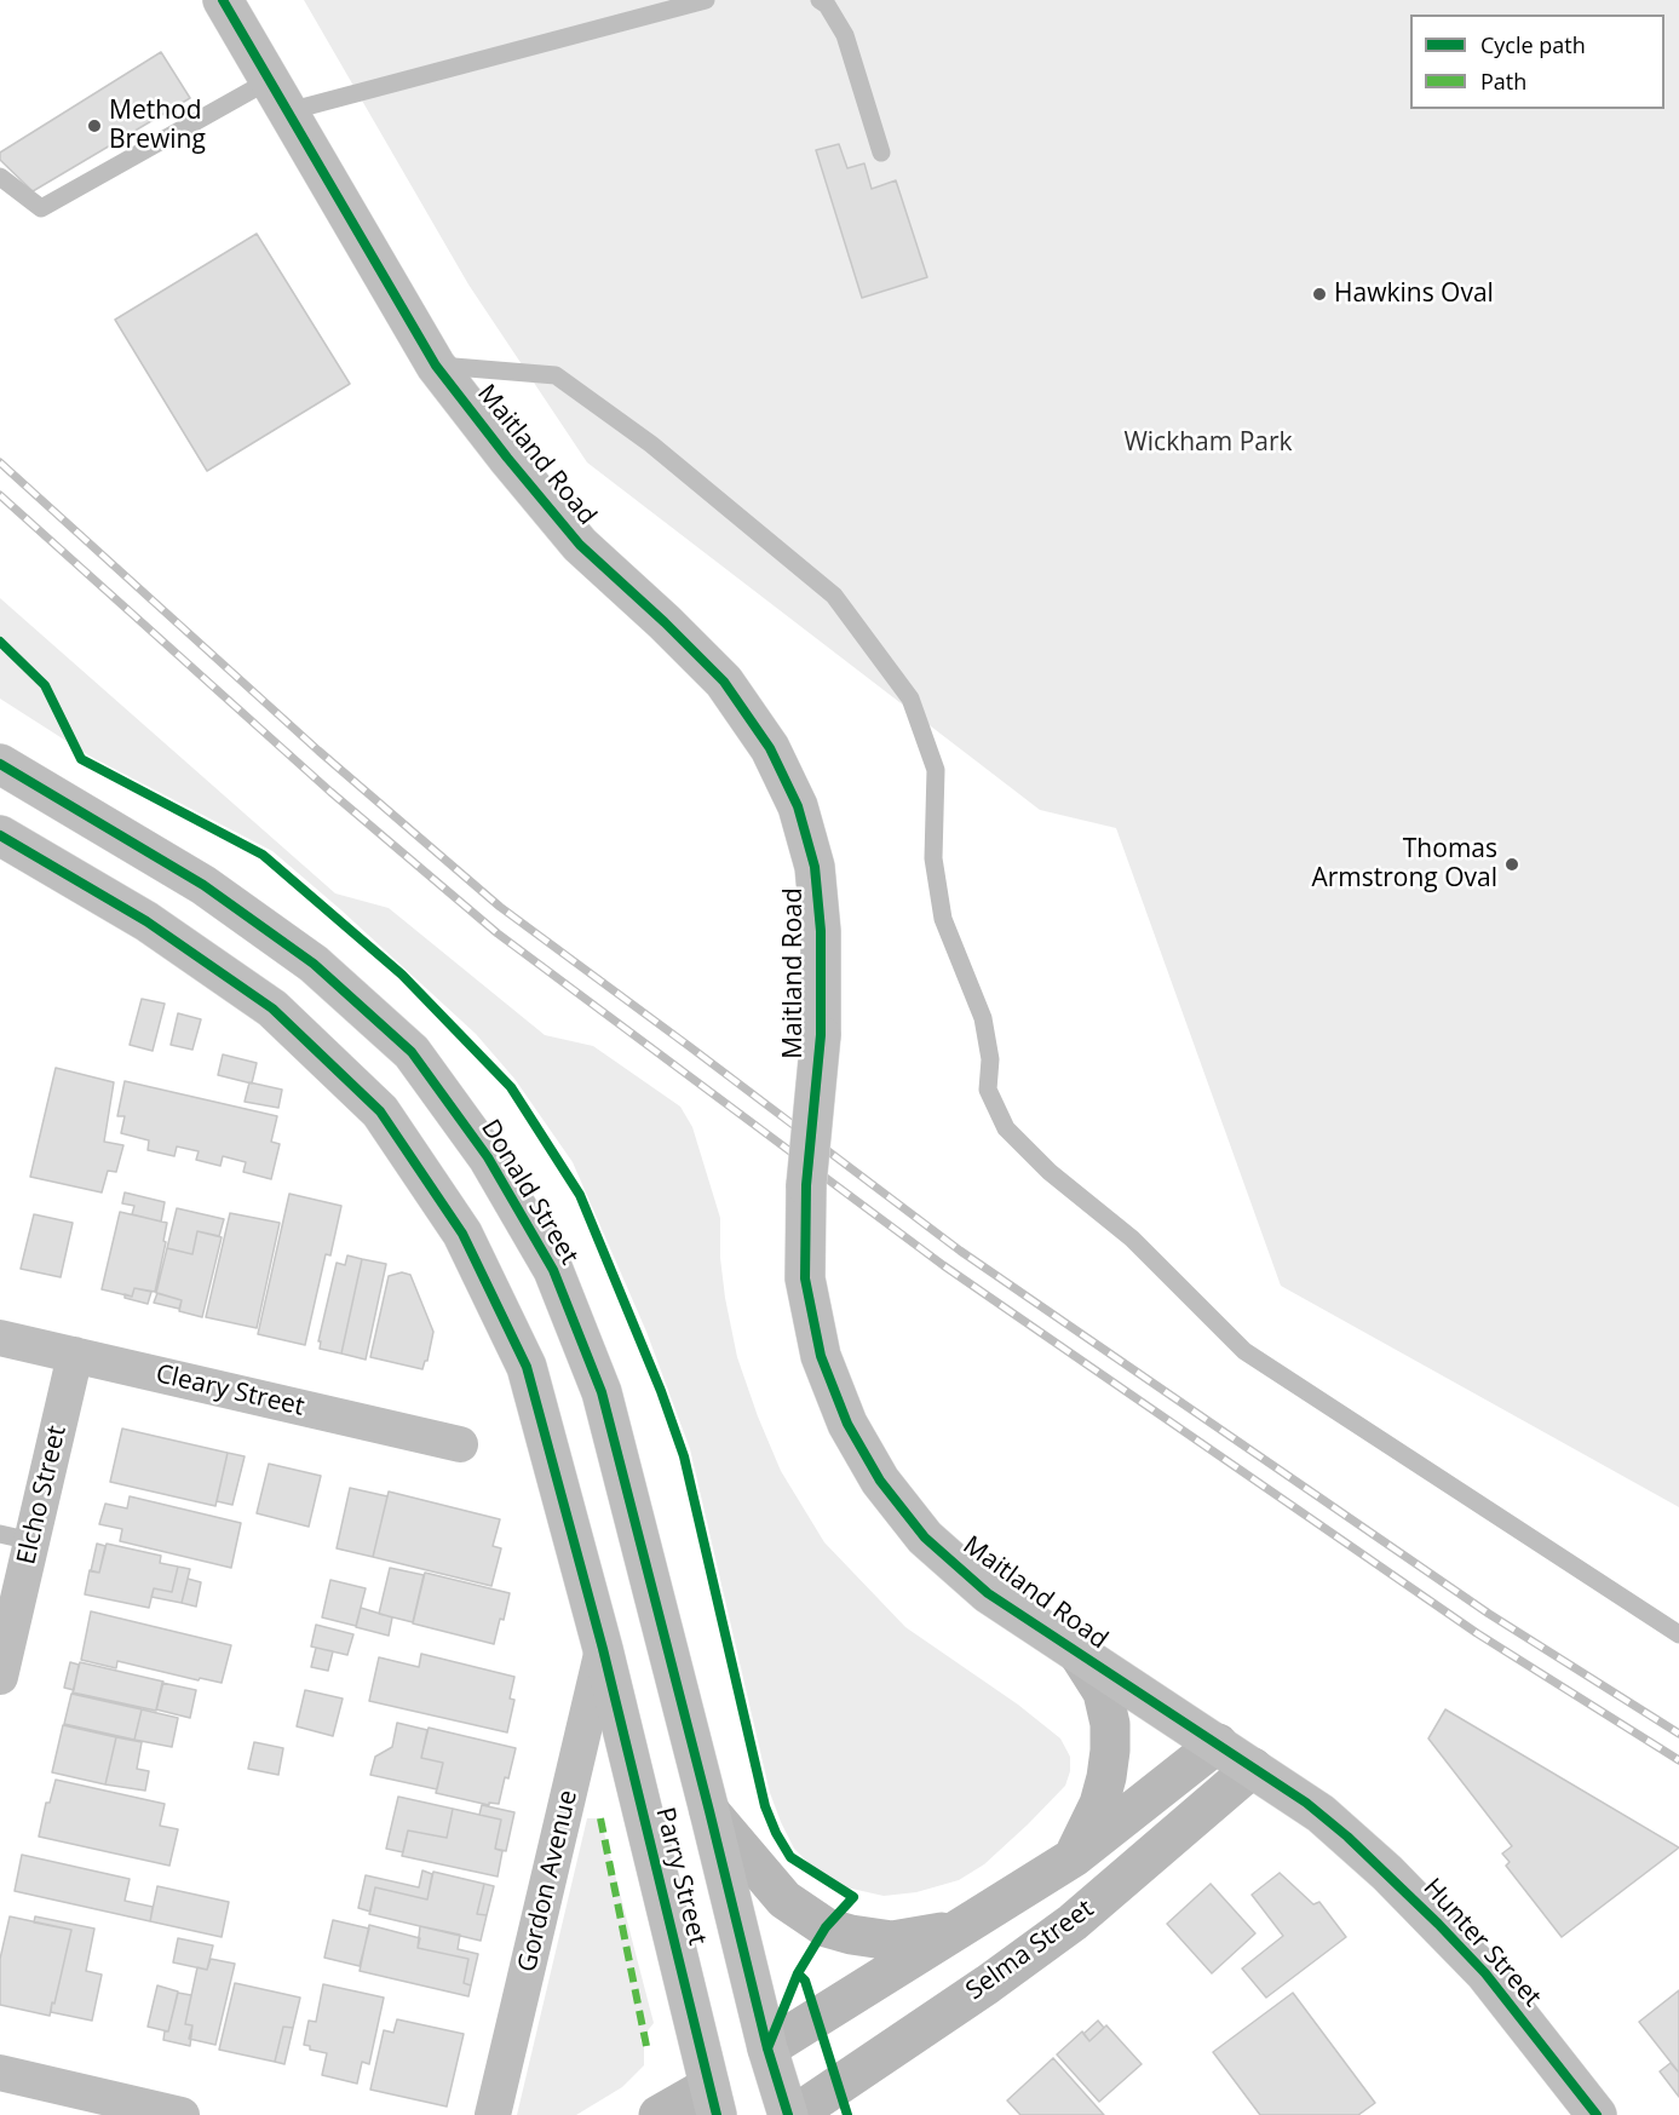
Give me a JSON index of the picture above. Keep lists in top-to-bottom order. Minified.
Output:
{"streets":{"main road":["Maitland Road","Donald Street","Parry Street","Hunter Street","Selma Street"],"street":["Cleary Street","Elcho Street","Gordon Avenue"]},"crossings":[["Maitland Road","Hunter Street"],["Maitland Road","Selma Street"],["Donald Street","Parry Street"],["Cleary Street","Elcho Street"],["Parry Street","Gordon Avenue"],["Parry Street","Selma Street"]],"parks":["Wickham Park"],"places":["Method Brewing","Hawkins Oval","Thomas Armstrong Oval"],"legend":["Cycle path","Path"]}
